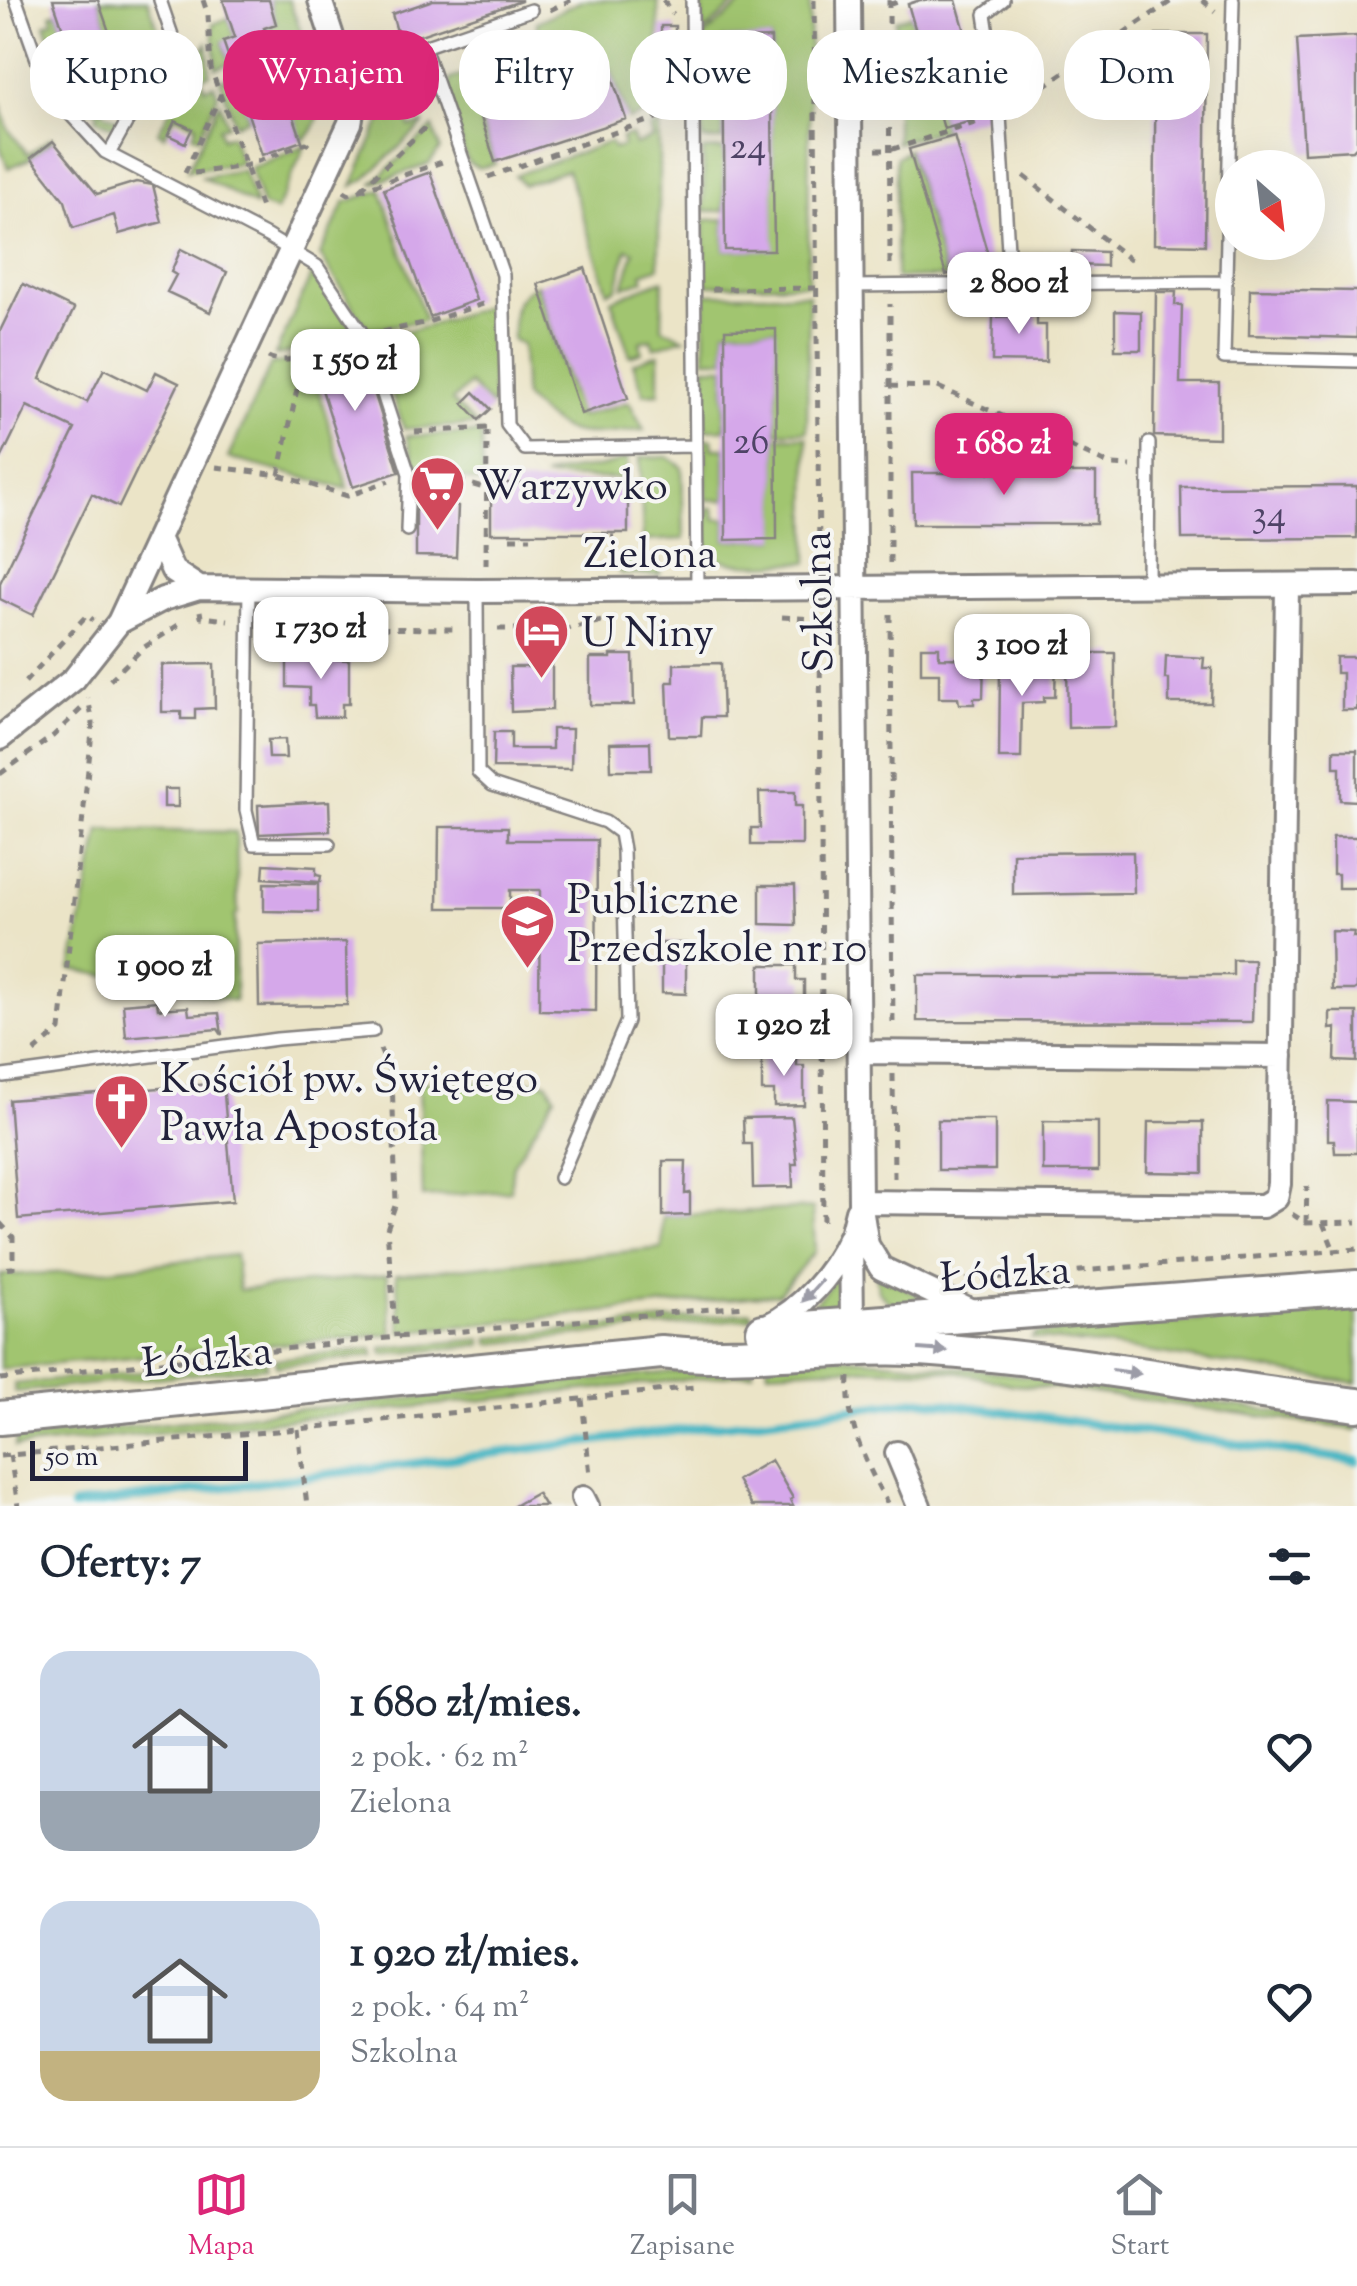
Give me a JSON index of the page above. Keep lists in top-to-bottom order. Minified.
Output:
{"streets":{"main road":["Łódzka"],"street":["Zielona","Szkolna"]},"crossings":[["Zielona","Szkolna"],["Szkolna","Łódzka"]],"places":{"supermarket":["Warzywko"],"hotel":["U Niny"],"school or university":["Publiczne Przedszkole nr 10"],"church":["Kościół pw. Świętego Pawła Apostoła"]},"house_numbers":["24","26","34"],"scale_bar":"50 m","north":"bottom right","page":{"chip":["Kupno","Wynajem","Filtry","Nowe","Mieszkanie","Dom"],"price":["2 800 zł","1 550 zł","1 680 zł","1 730 zł","3 100 zł","1 900 zł","1 920 zł"],"scale":"50 m","heading":"Oferty: 7","list":[{"name":"1 680 zł/mies.","note":"2 pok. · 62 m² · Zielona"},{"name":"1 920 zł/mies.","note":"2 pok. · 64 m² · Szkolna"}],"tabs":["Mapa","Zapisane","Start"]}}
